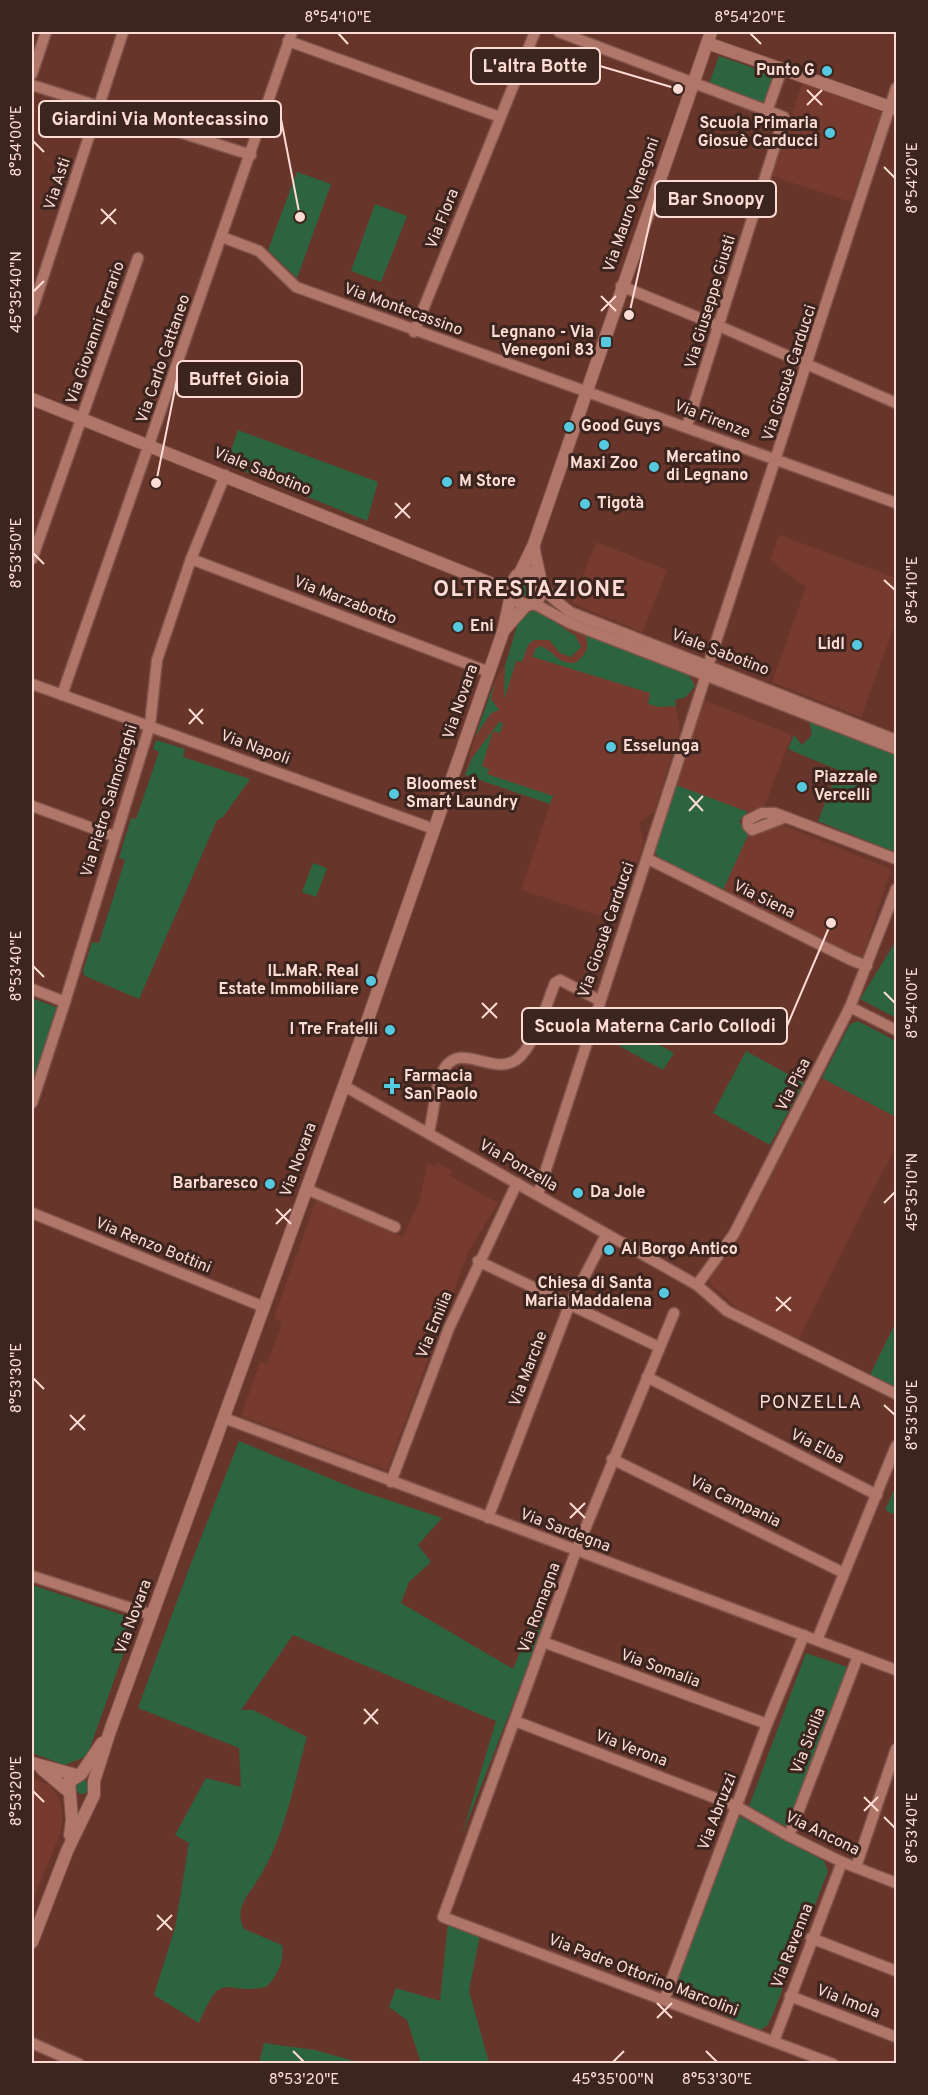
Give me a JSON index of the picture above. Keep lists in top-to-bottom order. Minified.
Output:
{"streets":{"street":["Via Asti","Via Mauro Venegoni","Via Flora","Via Giuseppe Giusti","Via Montecassino","Via Giovanni Ferrario","Via Carlo Cattaneo","Via Giosuè Carducci","Via Firenze","Viale Sabotino","Via Marzabotto","Via Novara","Via Napoli","Via Pietro Salmoiraghi","Via Siena","Via Pisa","Via Ponzella","Via Renzo Bottini","Via Emilia","Via Marche","Via Elba","Via Campania","Via Sardegna","Via Romagna","Via Somalia","Via Sicilia","Via Verona","Via Abruzzi","Via Ancona","Via Ravenna","Via Padre Ottorino Marcolini","Via Imola"]},"crossings":[["Via Mauro Venegoni","Via Montecassino"],["Via Mauro Venegoni","Via Firenze"],["Via Flora","Via Montecassino"],["Via Giuseppe Giusti","Via Firenze"],["Via Montecassino","Via Carlo Cattaneo"],["Via Montecassino","Via Firenze"],["Via Giovanni Ferrario","Viale Sabotino"],["Via Carlo Cattaneo","Viale Sabotino"],["Via Carlo Cattaneo","Via Napoli"],["Via Giosuè Carducci","Via Firenze"],["Via Giosuè Carducci","Viale Sabotino"],["Via Giosuè Carducci","Via Siena"],["Via Giosuè Carducci","Via Ponzella"],["Viale Sabotino","Via Novara"],["Viale Sabotino","Via Pietro Salmoiraghi"],["Via Marzabotto","Via Novara"],["Via Marzabotto","Via Pietro Salmoiraghi"],["Via Novara","Via Napoli"],["Via Novara","Via Ponzella"],["Via Novara","Via Renzo Bottini"],["Via Novara","Via Sardegna"],["Via Napoli","Via Pietro Salmoiraghi"],["Via Siena","Via Pisa"],["Via Pisa","Via Ponzella"],["Via Ponzella","Via Emilia"],["Via Ponzella","Via Marche"],["Via Emilia","Via Sardegna"],["Via Marche","Via Sardegna"],["Via Elba","Via Romagna"],["Via Campania","Via Romagna"],["Via Sardegna","Via Romagna"],["Via Sardegna","Via Sicilia"],["Via Sardegna","Via Abruzzi"],["Via Romagna","Via Somalia"],["Via Romagna","Via Verona"],["Via Romagna","Via Padre Ottorino Marcolini"],["Via Somalia","Via Abruzzi"],["Via Sicilia","Via Ancona"],["Via Verona","Via Abruzzi"],["Via Verona","Via Ancona"],["Via Abruzzi","Via Ancona"],["Via Abruzzi","Via Padre Ottorino Marcolini"],["Via Ancona","Via Ravenna"],["Via Ravenna","Via Padre Ottorino Marcolini"],["Via Ravenna","Via Imola"]],"districts":["OLTRESTAZIONE","PONZELLA"],"places":{"other":["Punto G","L'altra Botte","Scuola Primaria Giosuè Carducci","Giardini Via Montecassino","Bar Snoopy","Good Guys","Maxi Zoo","Mercatino di Legnano","M Store","Buffet Gioia","Tigotà","Eni","Lidl","Esselunga","Piazzale Vercelli","Bloomest Smart Laundry","Scuola Materna Carlo Collodi","IL.MaR. Real Estate Immobiliare","I Tre Fratelli","Barbaresco","Da Jole","Al Borgo Antico","Chiesa di Santa Maria Maddalena"],"transit":["Legnano - Via Venegoni 83"],"health":["Farmacia San Paolo"]},"coordinates":["8°54'10\"E","8°54'20\"E","8°54'00\"E","45°35'40\"N","8°53'50\"E","8°53'40\"E","45°35'10\"N","8°53'30\"E","8°53'20\"E","45°35'00\"N"]}
